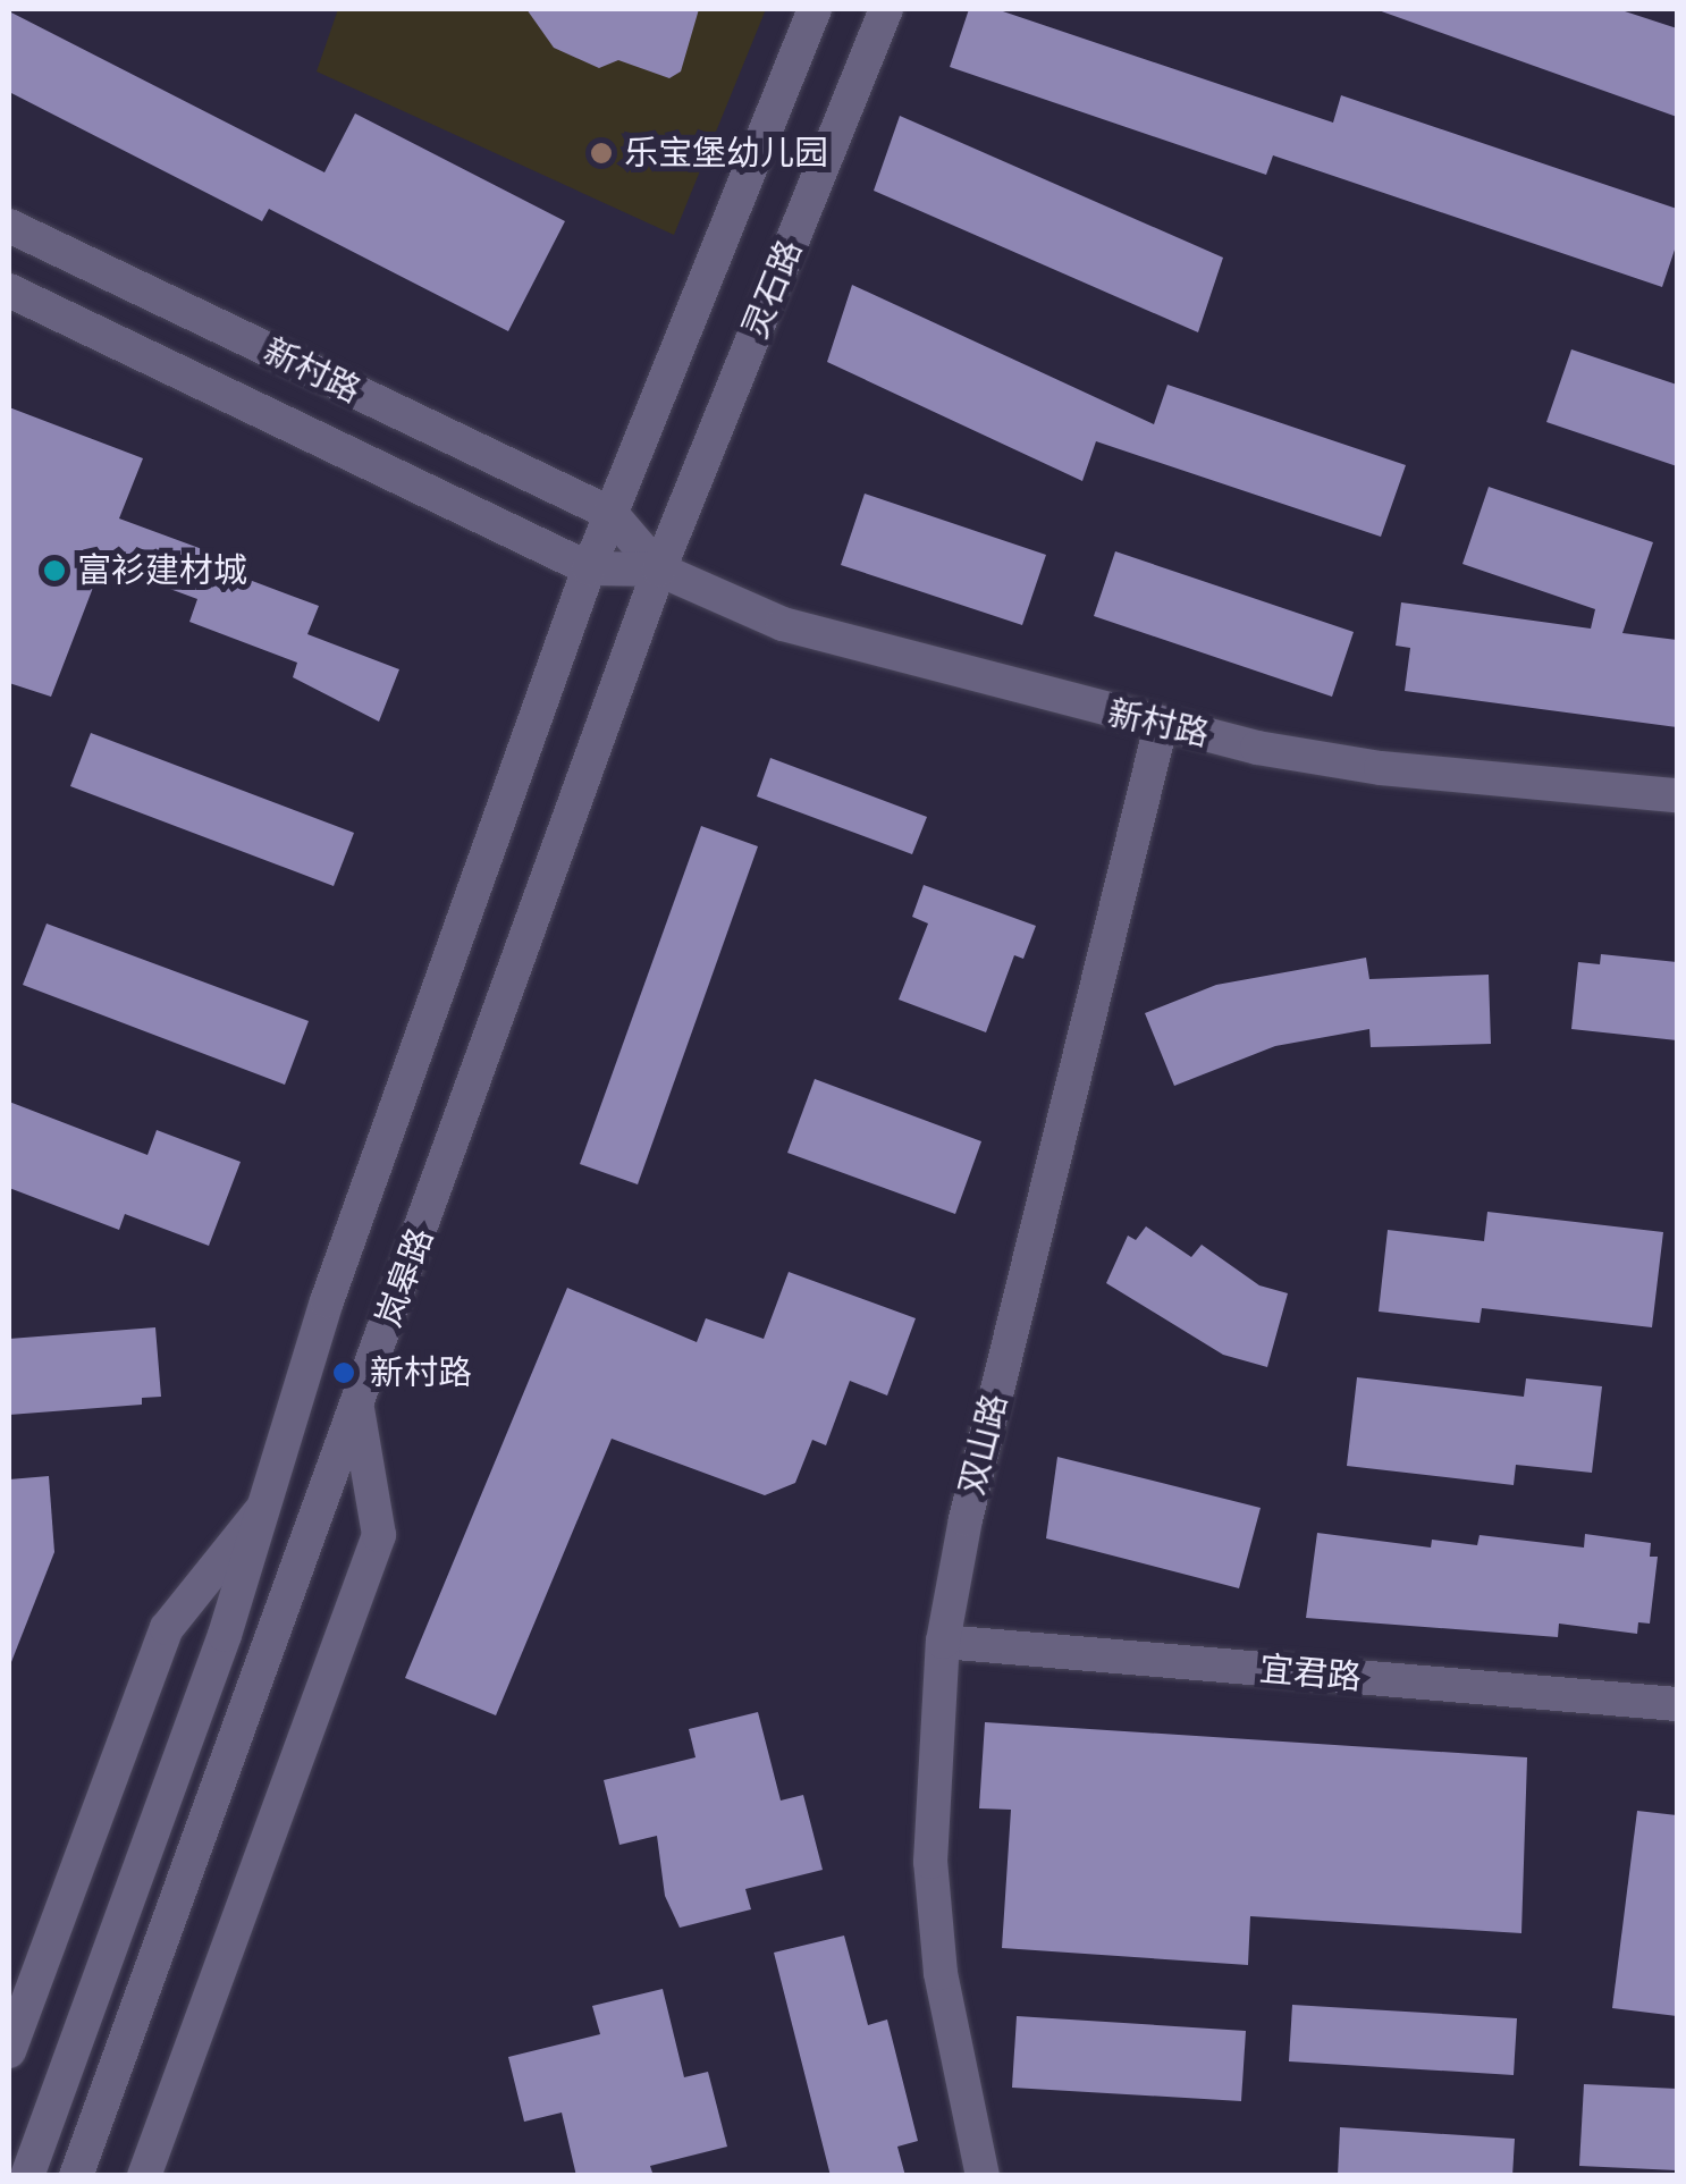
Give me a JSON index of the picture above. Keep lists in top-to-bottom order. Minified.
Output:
{"streets":{"main road":["灵石路","新村路","岚皋路","双山路","宜君路"]},"crossings":[["灵石路","新村路"],["灵石路","岚皋路"],["新村路","岚皋路"],["新村路","双山路"],["双山路","宜君路"]],"places":["乐宝堡幼儿园","富衫建材城","新村路"]}
